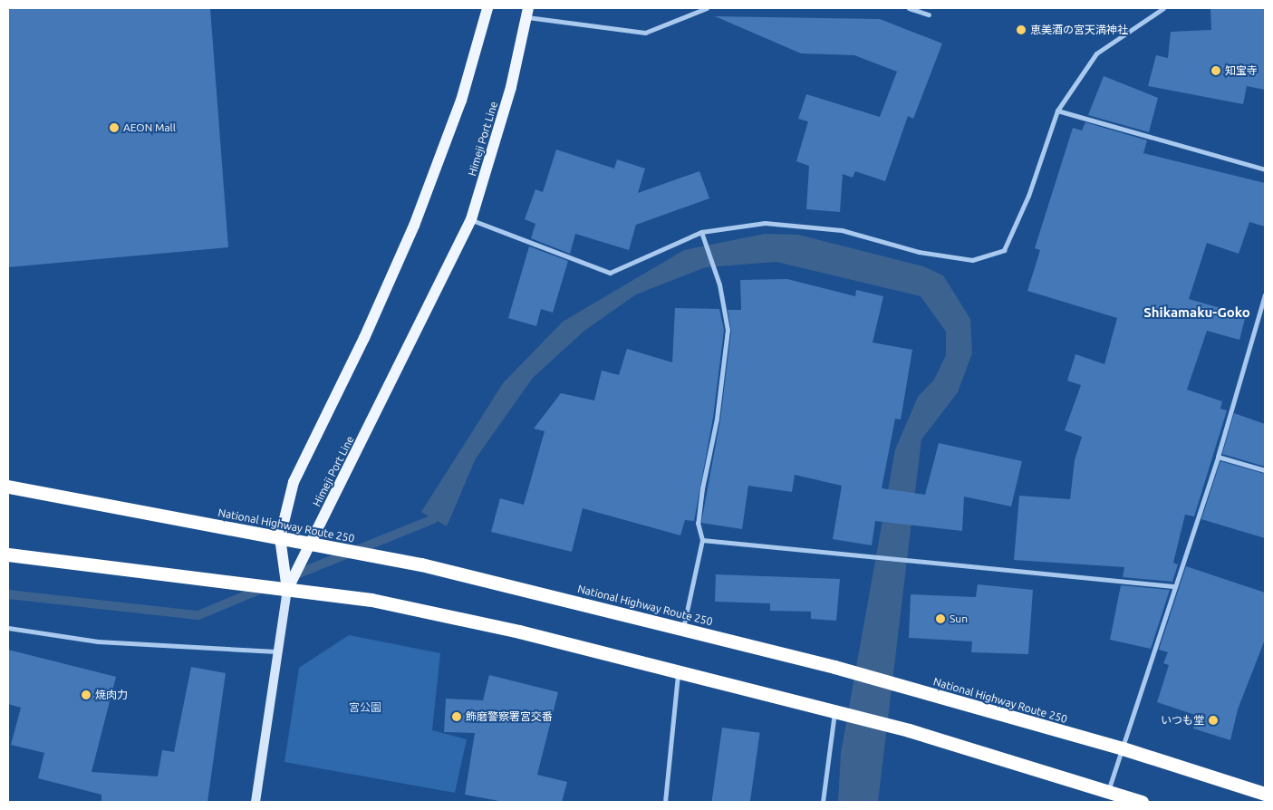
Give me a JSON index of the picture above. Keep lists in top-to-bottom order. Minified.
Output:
{"streets":{"highway":["National Highway Route 250"],"main road":["Himeji Port Line"]},"crossings":[["Himeji Port Line","National Highway Route 250"]],"districts":["Shikamaku-Goko"],"parks":["宮公園"],"places":["恵美酒の宮天満神社","知宝寺","AEON Mall","Sun","焼肉力","飾磨警察署宮交番","いつも堂"]}
